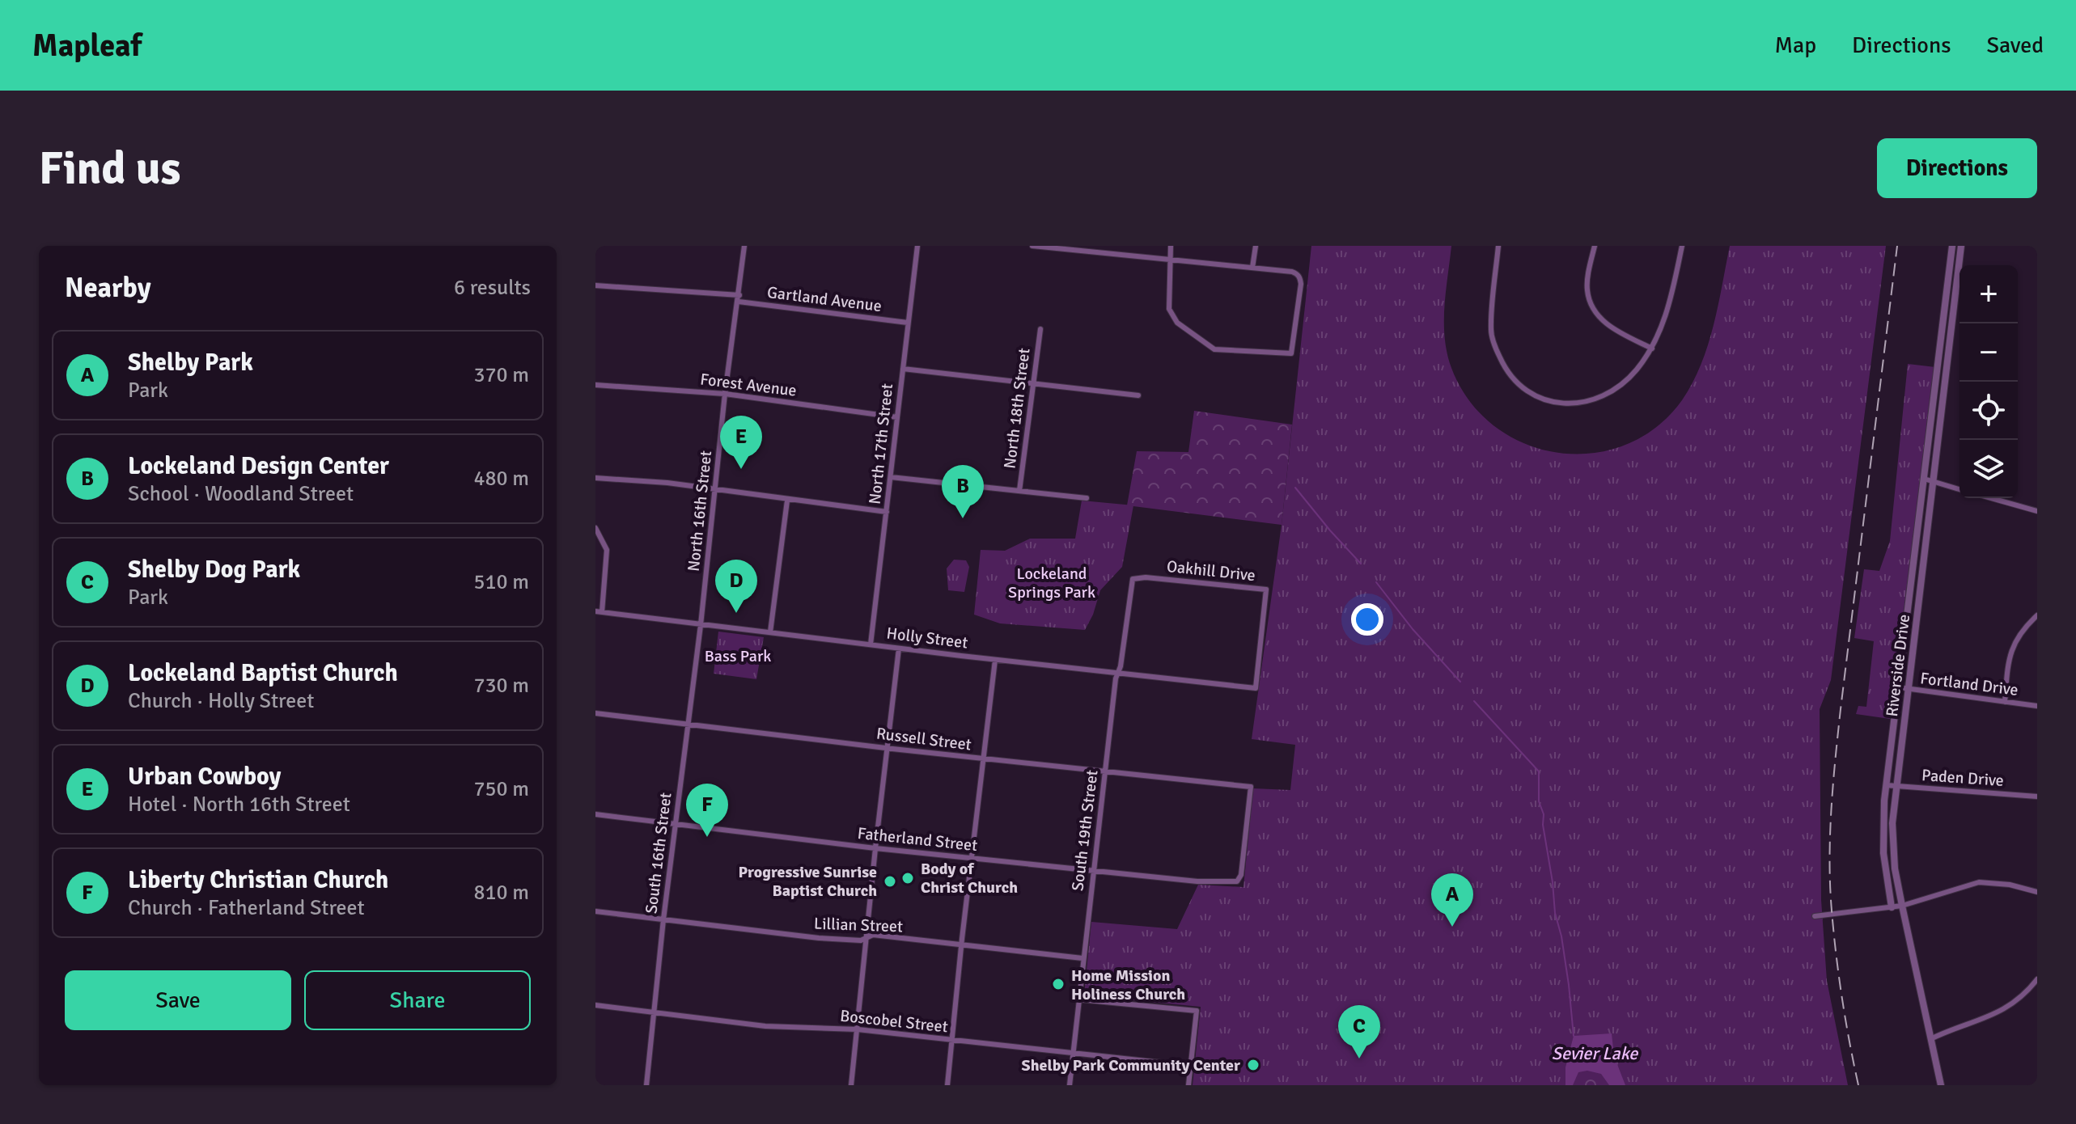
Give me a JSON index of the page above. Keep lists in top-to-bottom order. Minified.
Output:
{"streets":{"street":["Gartland Avenue","Forest Avenue","North 18th Street","North 17th Street","North 16th Street","Oakhill Drive","Holly Street","Riverside Drive","Fortland Drive","Russell Street","Paden Drive","South 19th Street","Fatherland Street","South 16th Street","Lillian Street","Boscobel Street"]},"crossings":[["Gartland Avenue","North 17th Street"],["Gartland Avenue","North 16th Street"],["Forest Avenue","North 17th Street"],["Forest Avenue","North 16th Street"],["North 17th Street","Holly Street"],["North 16th Street","Holly Street"],["North 16th Street","South 16th Street"],["Oakhill Drive","Holly Street"],["Oakhill Drive","South 19th Street"],["Holly Street","South 19th Street"],["Holly Street","South 16th Street"],["Riverside Drive","Fortland Drive"],["Riverside Drive","Paden Drive"],["Russell Street","South 19th Street"],["Russell Street","Fatherland Street"],["Russell Street","South 16th Street"],["South 19th Street","Fatherland Street"],["South 19th Street","Lillian Street"],["South 19th Street","Boscobel Street"],["Fatherland Street","South 16th Street"],["South 16th Street","Lillian Street"],["South 16th Street","Boscobel Street"]],"water":["Sevier Lake"],"parks":["Lockeland Springs Park","Bass Park"],"places":["Body of Christ Church","Progressive Sunrise Baptist Church","Home Mission Holiness Church","Shelby Park Community Center"],"page":{"header":"Mapleaf","nav":["Map","Directions","Saved"],"buttons":["Directions",["Save","Share"]],"title":"Find us","heading":["Nearby","6 results"],"map_buttons":["+","−"],"list":[{"mark":"A","name":"Shelby Park","note":"Park","value":"370 m"},{"mark":"B","name":"Lockeland Design Center","note":"School · Woodland Street","value":"480 m"},{"mark":"C","name":"Shelby Dog Park","note":"Park","value":"510 m"},{"mark":"D","name":"Lockeland Baptist Church","note":"Church · Holly Street","value":"730 m"},{"mark":"E","name":"Urban Cowboy","note":"Hotel · North 16th Street","value":"750 m"},{"mark":"F","name":"Liberty Christian Church","note":"Church · Fatherland Street","value":"810 m"}],"pins":["E","B","D","F","A","C"]}}
